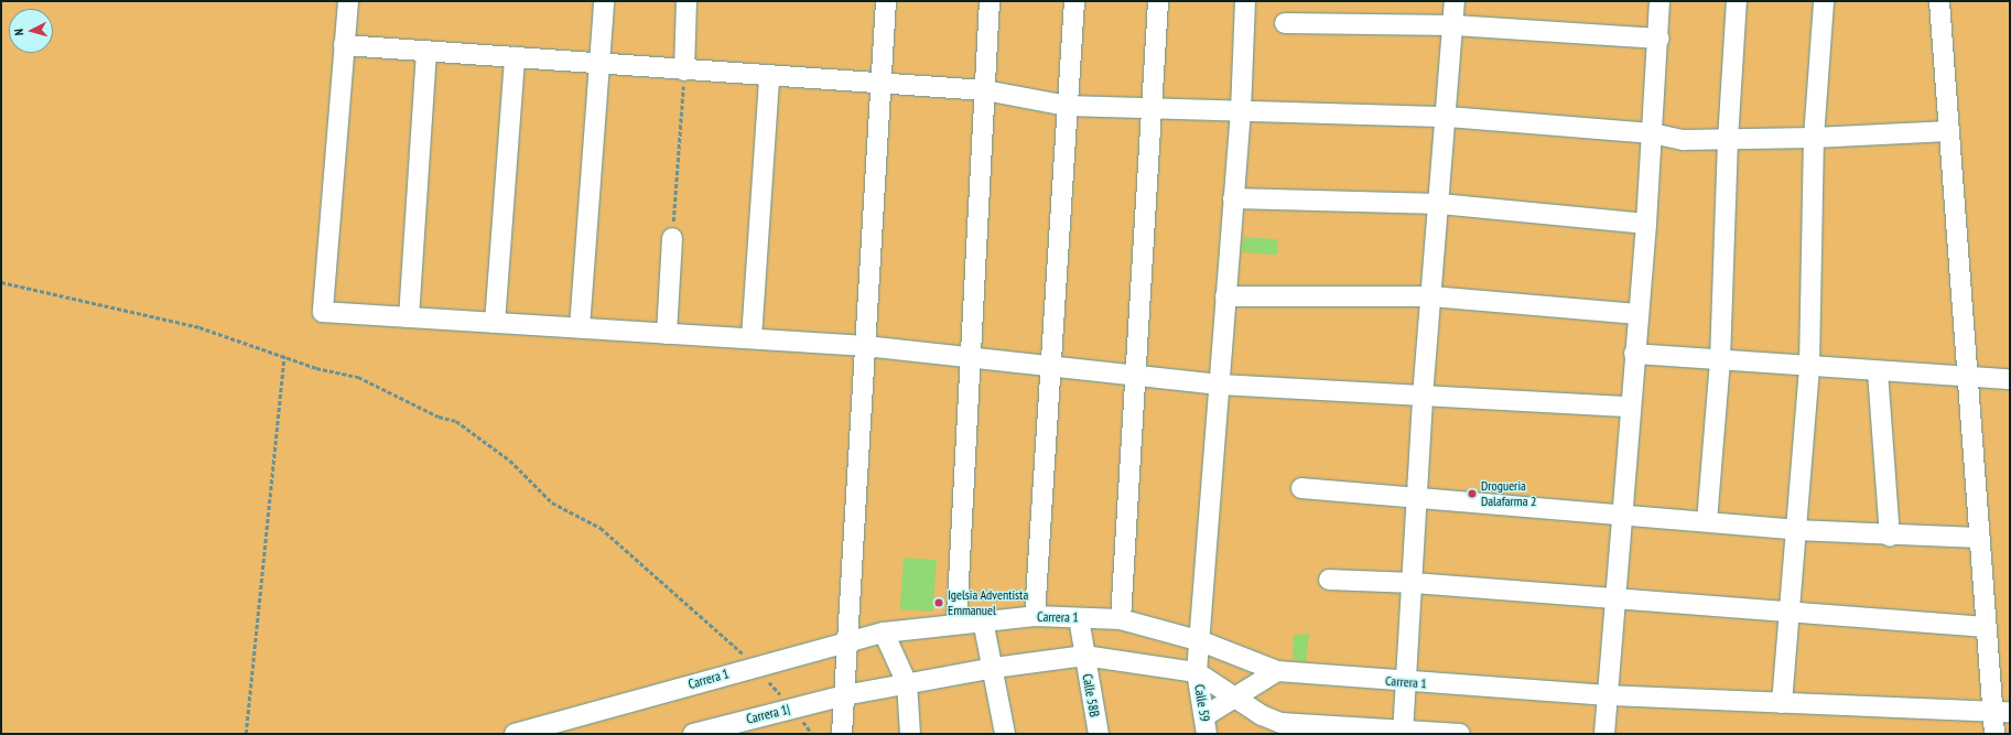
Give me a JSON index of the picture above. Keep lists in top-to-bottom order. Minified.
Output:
{"streets":{"street":["Carrera 1","Calle 58B","Calle 59","Carrera 1|"]},"crossings":[["Carrera 1","Calle 58B"],["Carrera 1","Calle 59"],["Calle 58B","Carrera 1|"],["Calle 59","Carrera 1|"]],"places":["Drogueria Dalafarma 2","Igelsia Adventista Emmanuel"],"north":"left"}
